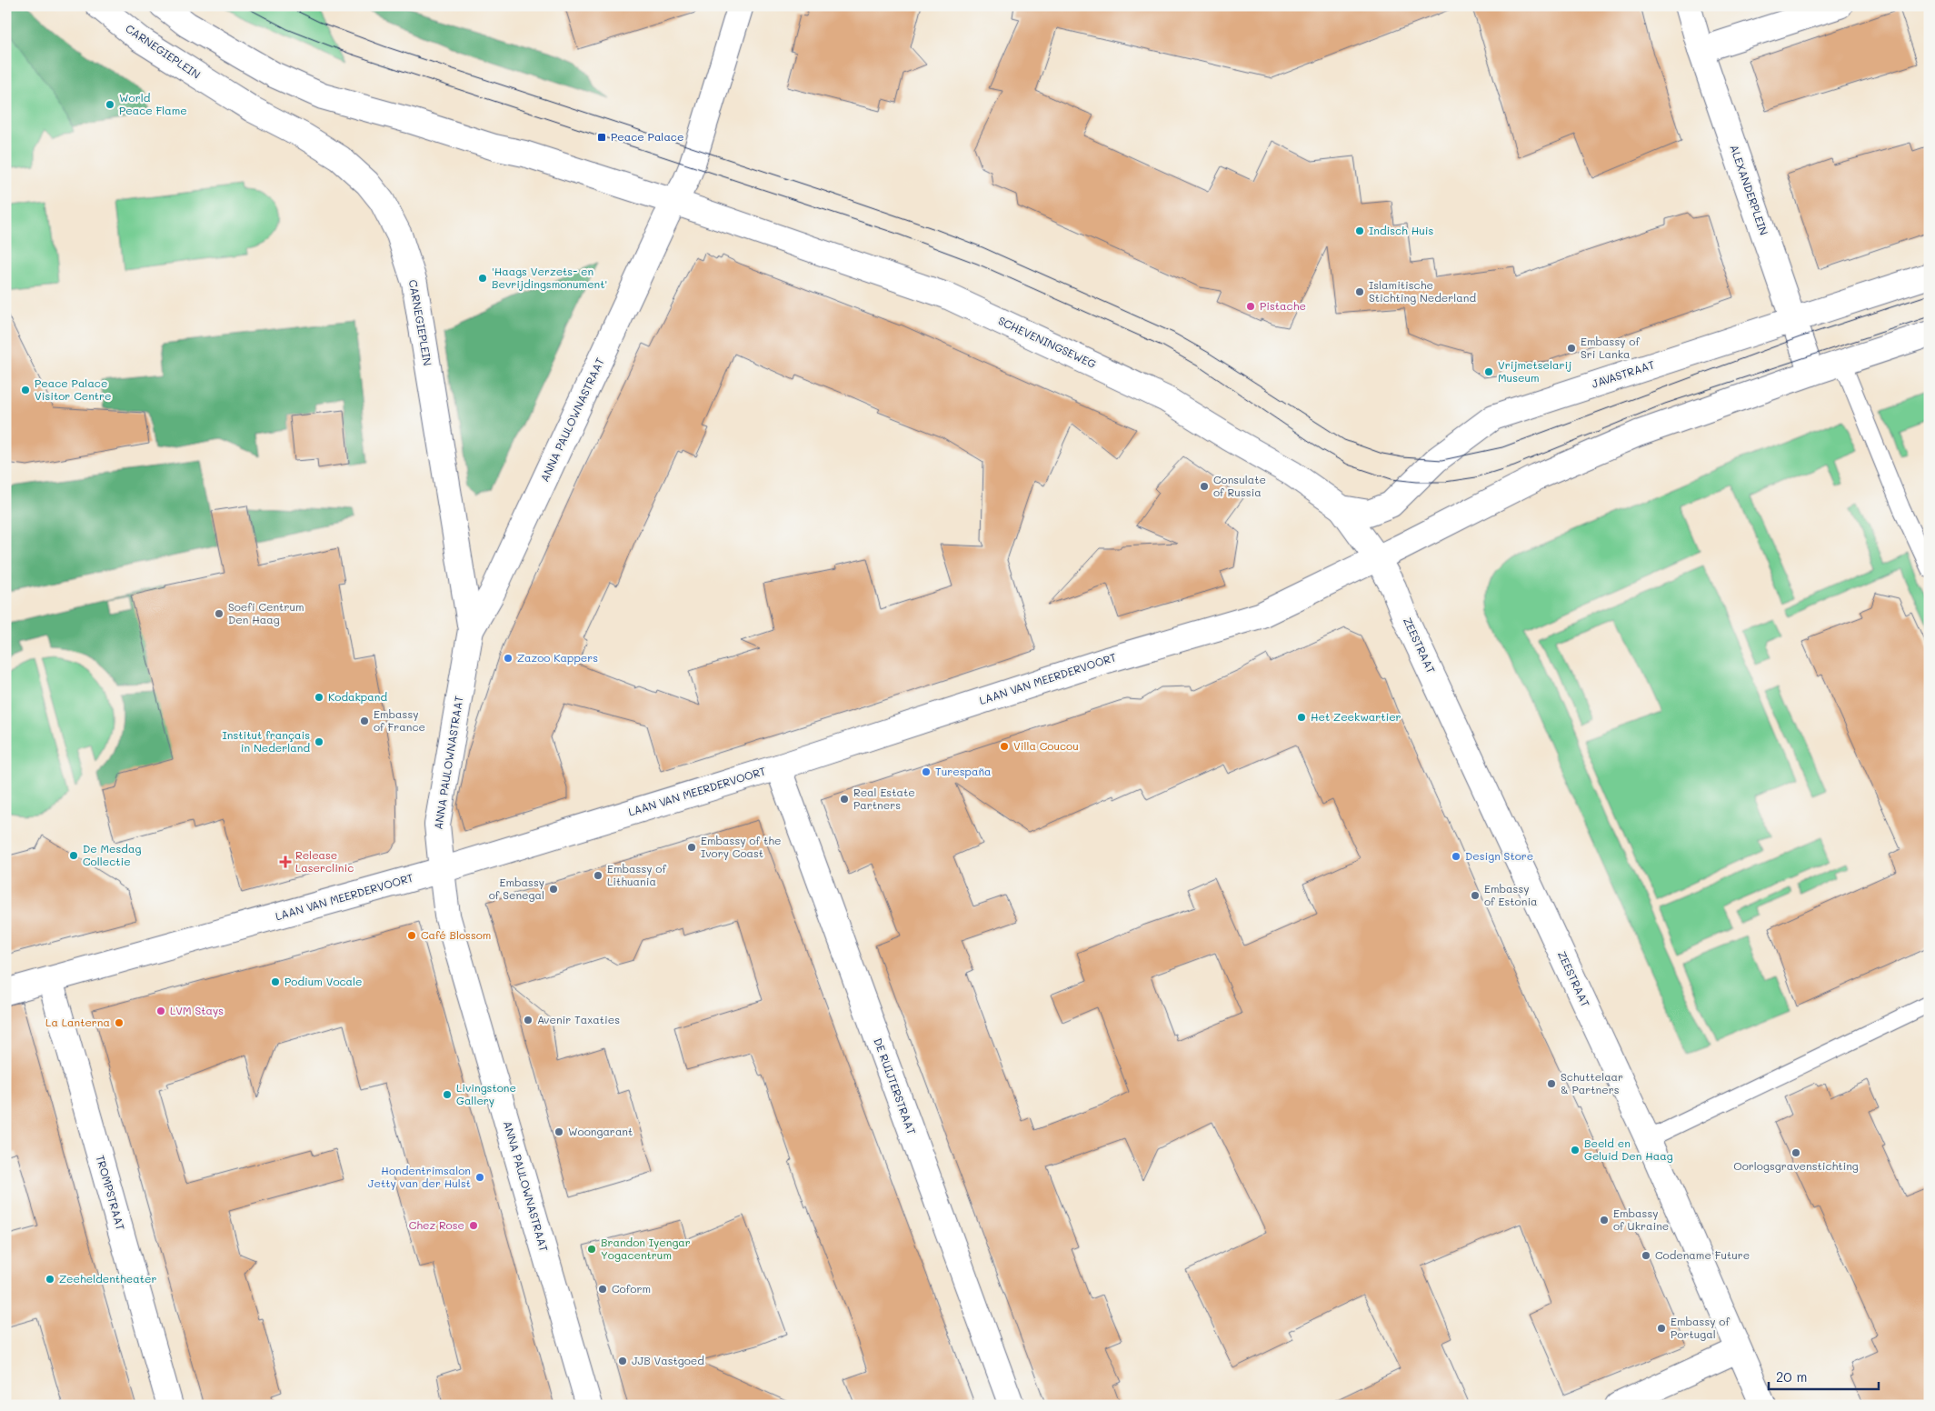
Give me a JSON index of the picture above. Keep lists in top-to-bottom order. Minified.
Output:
{"streets":{"street":["CARNEGIEPLEIN","ALEXANDERPLEIN","SCHEVENINGSEWEG","JAVASTRAAT","ANNA PAULOWNASTRAAT","ZEESTRAAT","LAAN VAN MEERDERVOORT","DE RUIJTERSTRAAT","TROMPSTRAAT"]},"crossings":[["CARNEGIEPLEIN","ANNA PAULOWNASTRAAT"],["ALEXANDERPLEIN","JAVASTRAAT"],["SCHEVENINGSEWEG","JAVASTRAAT"],["SCHEVENINGSEWEG","ANNA PAULOWNASTRAAT"],["SCHEVENINGSEWEG","ZEESTRAAT"],["SCHEVENINGSEWEG","LAAN VAN MEERDERVOORT"],["ANNA PAULOWNASTRAAT","LAAN VAN MEERDERVOORT"],["ZEESTRAAT","LAAN VAN MEERDERVOORT"],["LAAN VAN MEERDERVOORT","DE RUIJTERSTRAAT"],["LAAN VAN MEERDERVOORT","TROMPSTRAAT"]],"places":{"other":["World Peace Flame","Indisch Huis","'Haags Verzets- en Bevrijdingsmonument'","Islamitische Stichting Nederland","Pistache","Embassy of Sri Lanka","Vrijmetselarij Museum","Peace Palace Visitor Centre","Consulate of Russia","Soefi Centrum Den Haag","Zazoo Kappers","Kodakpand","Het Zeekwartier","Embassy of France","Institut français in Nederland","Villa Coucou","Turespaña","Real Estate Partners","Embassy of the Ivory Coast","De Mesdag Collectie","Design Store","Embassy of Lithuania","Embassy of Senegal","Embassy of Estonia","Café Blossom","Podium Vocale","LVM Stays","Avenir Taxaties","La Lanterna","Schuttelaar & Partners","Livingstone Gallery","Woongarant","Beeld en Geluid Den Haag","Oorlogsgravenstichting","Hondentrimsalon Jetty van der Hulst","Embassy of Ukraine","Chez Rose","Brandon Iyengar Yogacentrum","Codename Future","Zeeheldentheater","Coform","Embassy of Portugal","JJB Vastgoed"],"transit":["Peace Palace"],"health":["Release Laserclinic"]},"scale_bar":"20 m"}
